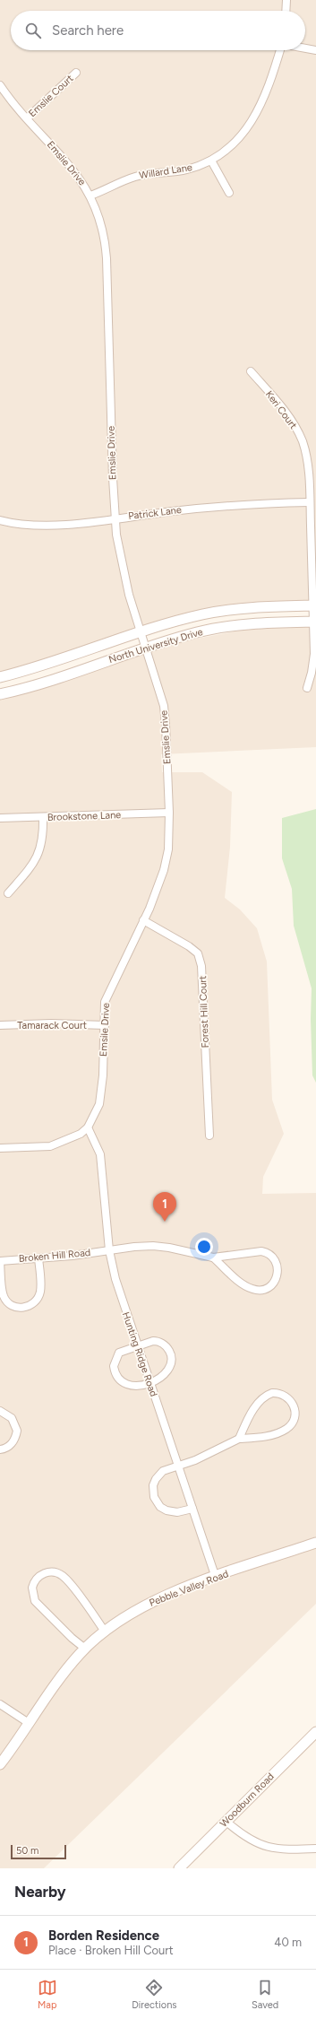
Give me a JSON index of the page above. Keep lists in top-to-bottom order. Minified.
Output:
{"streets":{"street":["Emslie Court","Emslie Drive","Willard Lane","Keri Court","Patrick Lane","North University Drive","Brookstone Lane","Forest Hill Court","Tamarack Court","Emsile Drive","Broken Hill Road","Hunting Ridge Road","Pebble Valley Road","Woodburn Road"]},"crossings":[["Emslie Court","Emslie Drive"],["Emslie Drive","Willard Lane"],["Emslie Drive","Patrick Lane"],["Emslie Drive","North University Drive"],["Emslie Drive","Brookstone Lane"],["Emslie Drive","Emsile Drive"],["Keri Court","Patrick Lane"],["Keri Court","North University Drive"],["Forest Hill Court","Emsile Drive"],["Tamarack Court","Emsile Drive"],["Emsile Drive","Hunting Ridge Road"],["Broken Hill Road","Hunting Ridge Road"],["Hunting Ridge Road","Pebble Valley Road"]],"scale_bar":"50 m","page":{"search":"Search here","pins":"1","scale":"50 m","heading":"Nearby","list":[{"mark":"1","name":"Borden Residence","note":"Place · Broken Hill Court","value":"40 m"}],"nav":["Map","Directions","Saved"]}}
